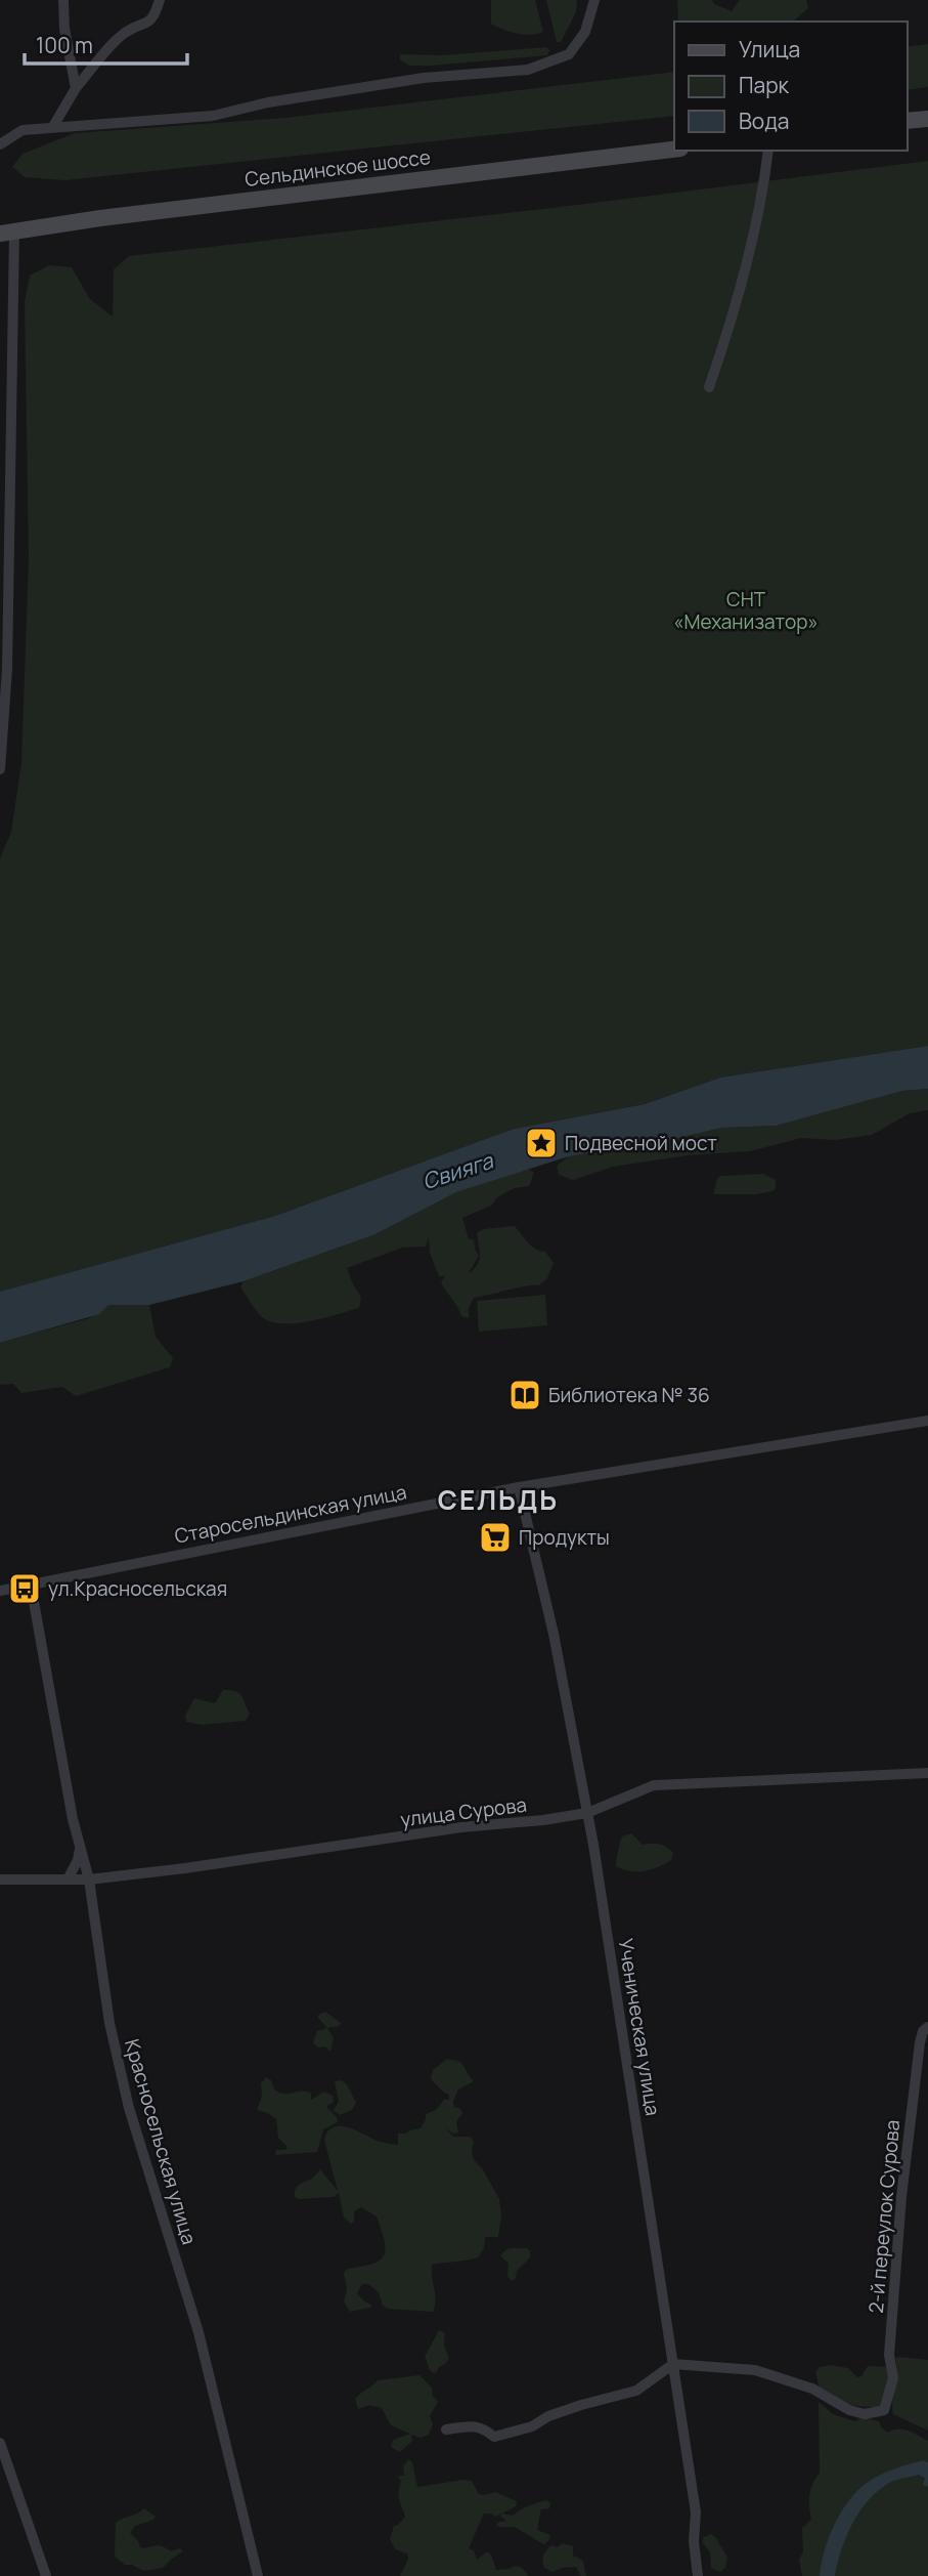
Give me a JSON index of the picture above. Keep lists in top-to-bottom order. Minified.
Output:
{"streets":{"main road":["Сельдинское шоссе"],"street":["Старосельдинская улица","улица Сурова","Ученическая улица","Красносельская улица","2-й переулок Сурова"]},"crossings":[["Старосельдинская улица","Ученическая улица"],["Старосельдинская улица","Красносельская улица"],["улица Сурова","Ученическая улица"],["улица Сурова","Красносельская улица"],["Ученическая улица","2-й переулок Сурова"]],"districts":["СЕЛЬДЬ"],"water":["Свияга"],"parks":["СНТ «Механизатор»"],"places":{"place":["Подвесной мост"],"library":["Библиотека № 36"],"supermarket":["Продукты"],"bus stop":["ул.Красносельская"]},"legend":["Улица","Парк","Вода"],"scale_bar":"100 m"}
